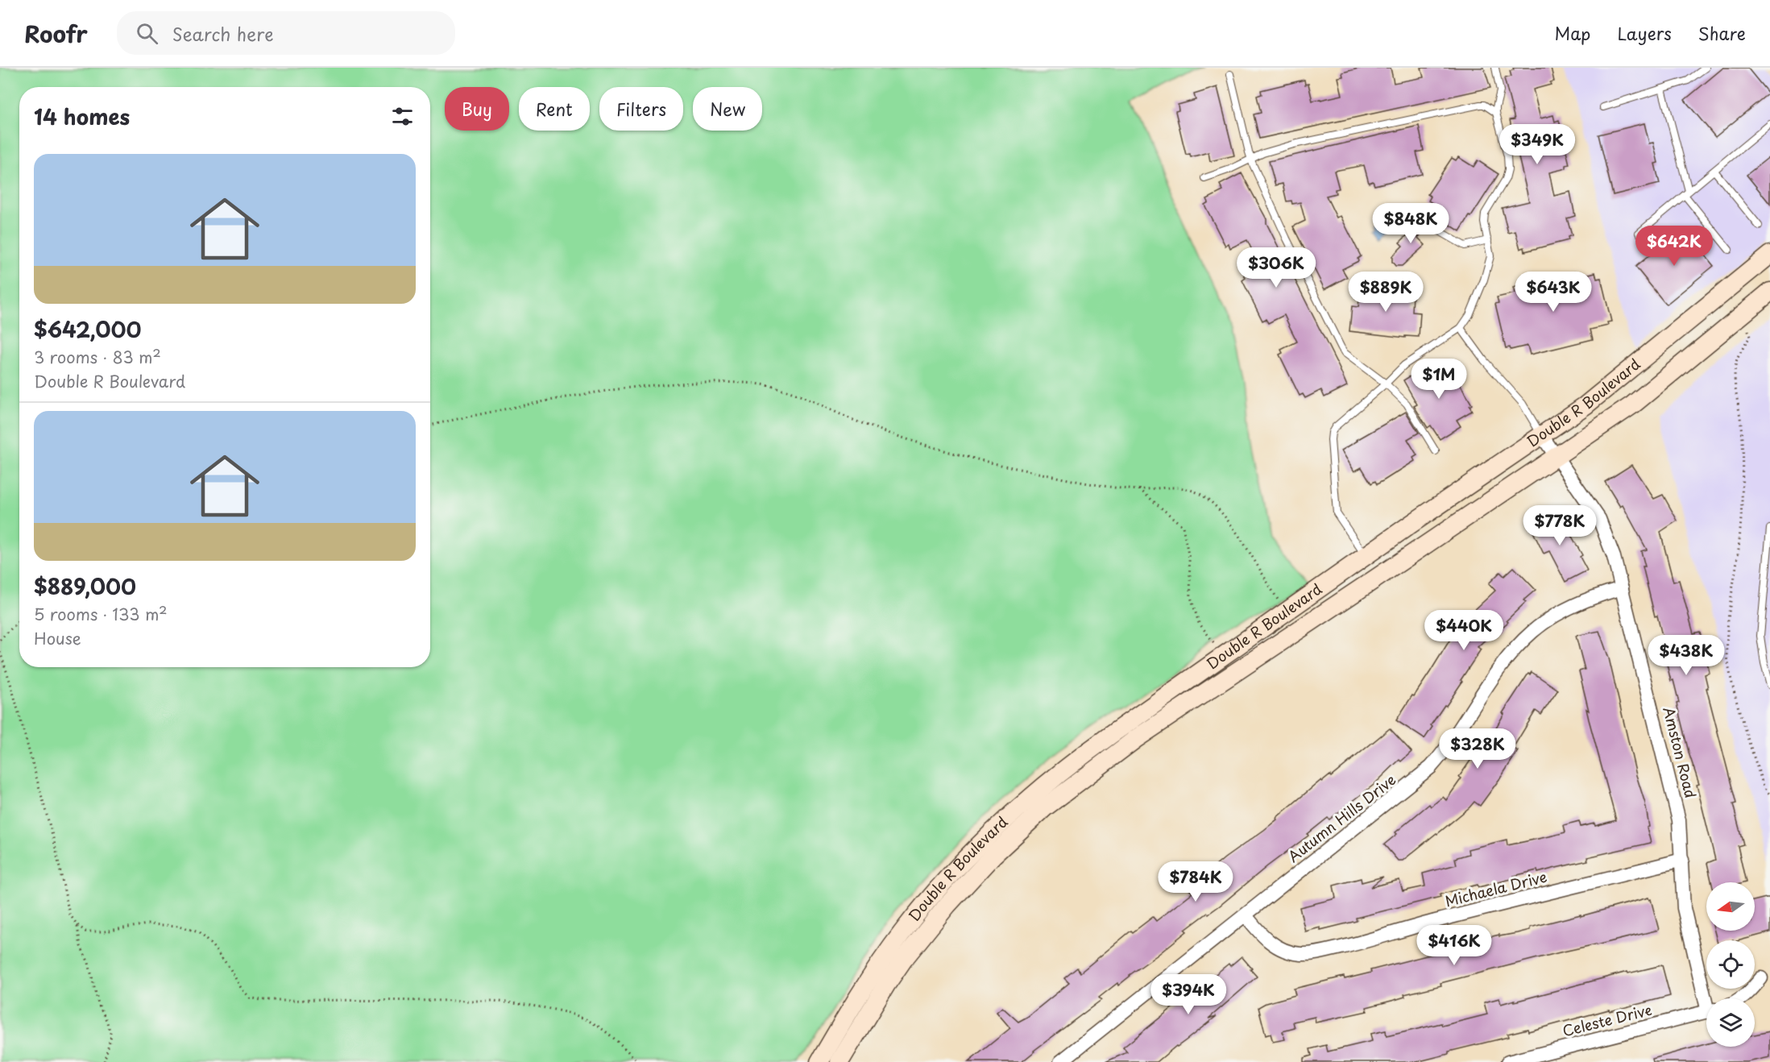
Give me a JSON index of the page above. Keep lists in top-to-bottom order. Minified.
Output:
{"streets":{"main road":["Double R Boulevard"],"street":["Amston Road","Autumn Hills Drive","Michaela Drive","Celeste Drive"]},"crossings":[["Double R Boulevard","Amston Road"],["Amston Road","Autumn Hills Drive"],["Amston Road","Michaela Drive"],["Autumn Hills Drive","Michaela Drive"]],"north":"left","page":{"header":"Roofr","search":"Search here","nav":["Map","Layers","Share"],"chip":["Buy","Rent","Filters","New"],"heading":"14 homes","price":["$349K","$848K","$642K","$306K","$889K","$643K","$1M","$778K","$440K","$438K","$328K","$784K","$416K","$394K"],"list":[{"name":"$642,000","note":"3 rooms · 83 m² · Double R Boulevard"},{"name":"$889,000","note":"5 rooms · 133 m² · House"}]}}
